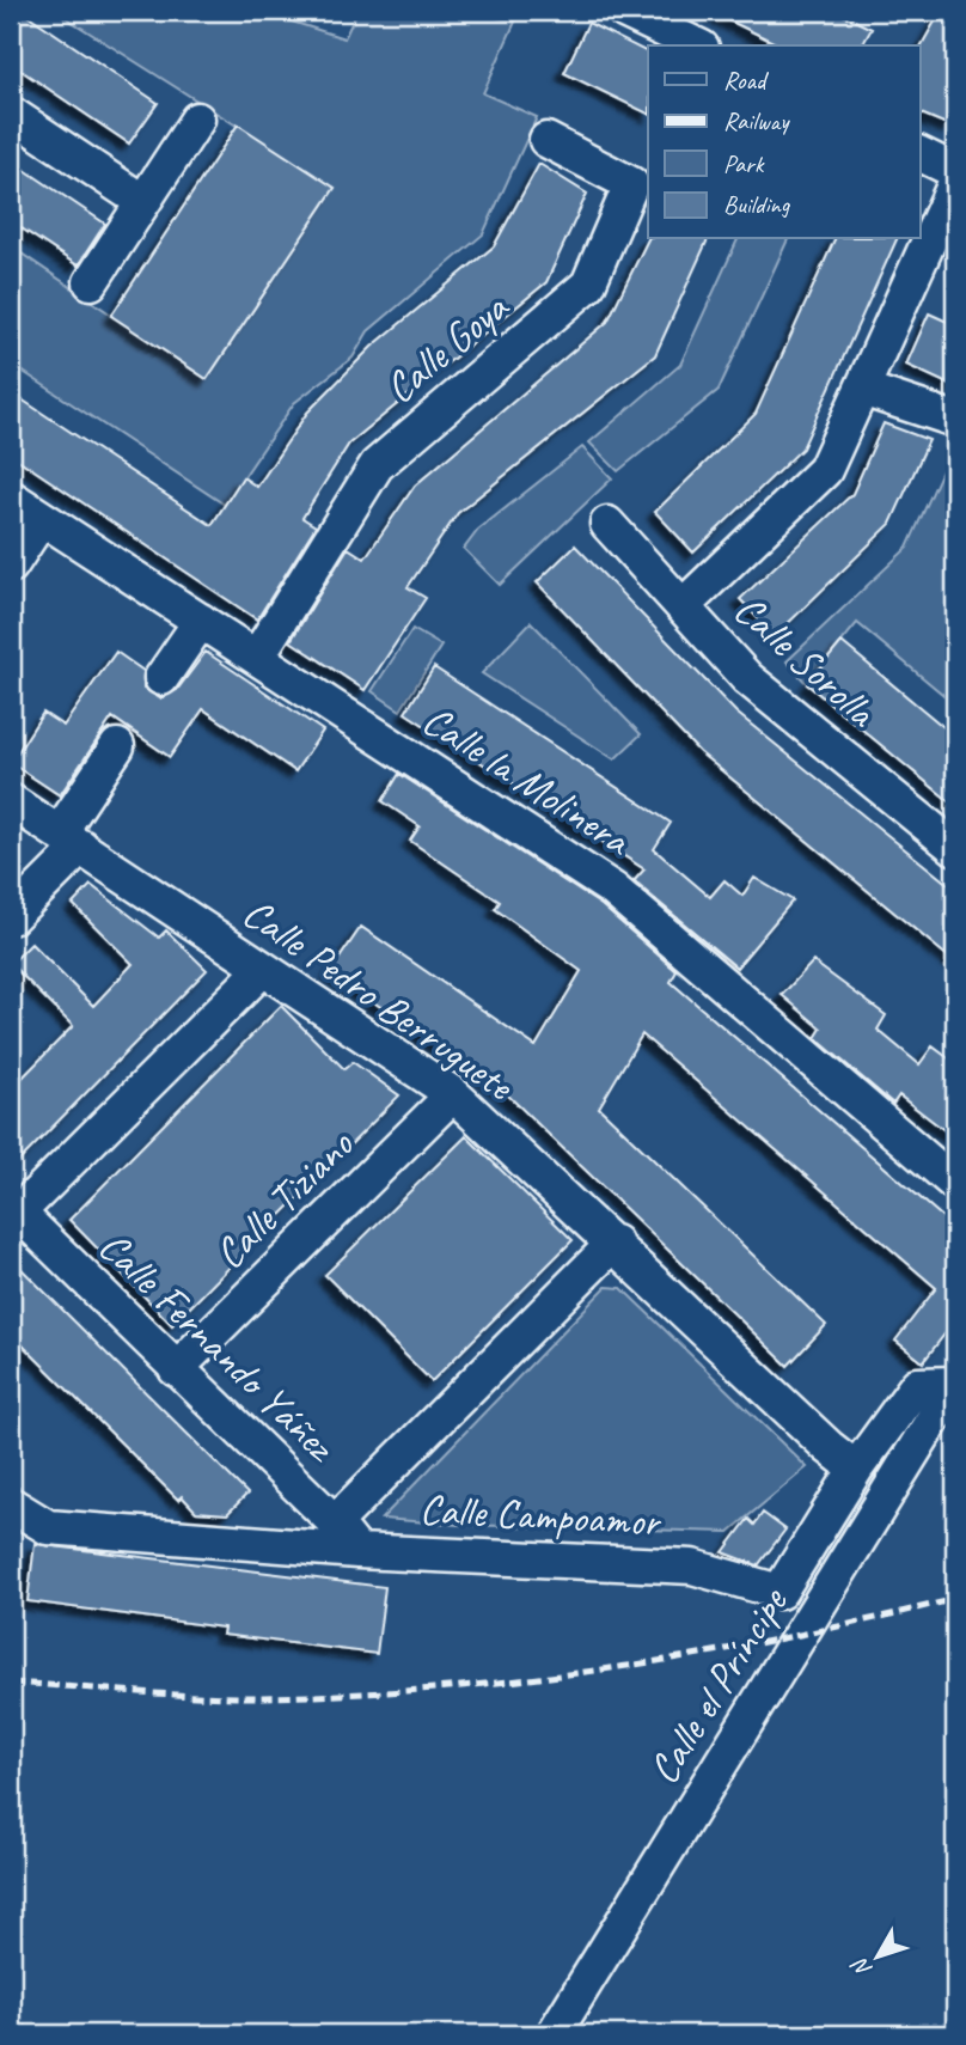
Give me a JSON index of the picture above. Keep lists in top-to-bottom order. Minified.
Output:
{"streets":{"street":["Calle Goya","Calle Sorolla","Calle la Molinera","Calle Pedro Berruguete","Calle Tiziano","Calle Fernando Yáñez","Calle Campoamor","Calle el Príncipe"]},"crossings":[["Calle Goya","Calle la Molinera"],["Calle Pedro Berruguete","Calle Tiziano"],["Calle Pedro Berruguete","Calle Campoamor"],["Calle Tiziano","Calle Fernando Yáñez"],["Calle Fernando Yáñez","Calle Campoamor"],["Calle Campoamor","Calle el Príncipe"]],"legend":["Road","Railway","Park","Building"],"north":"bottom left"}
